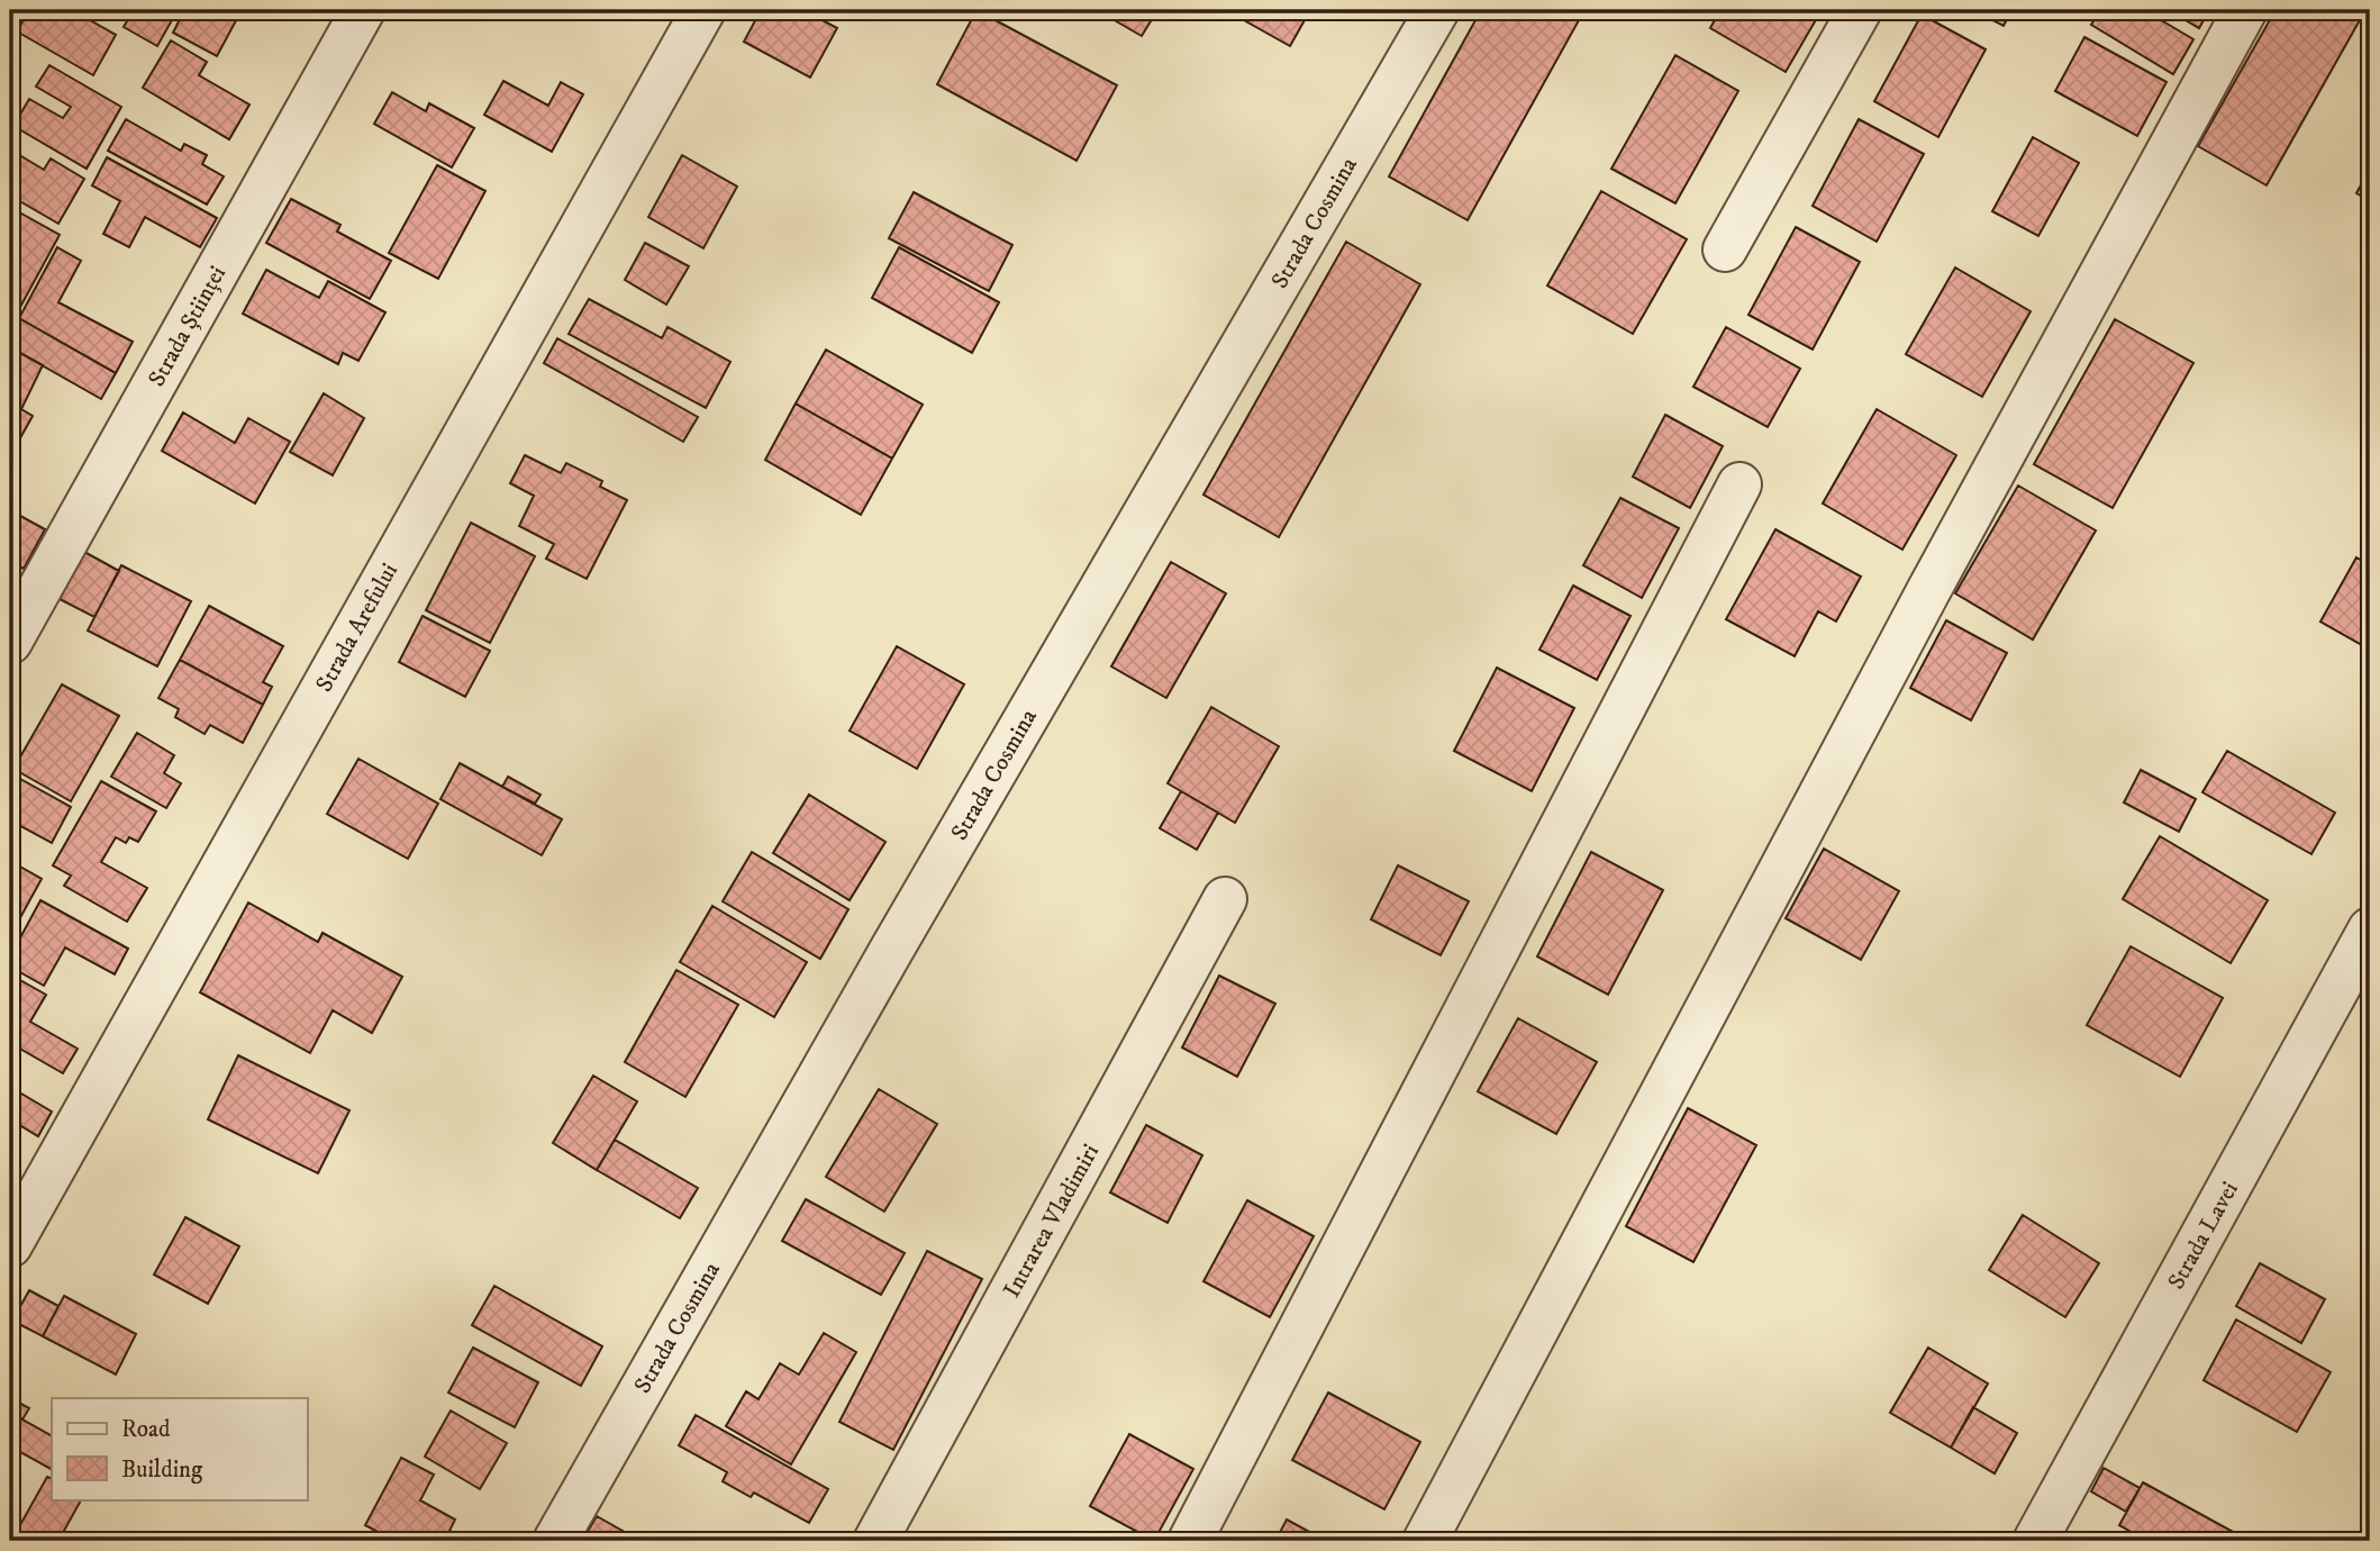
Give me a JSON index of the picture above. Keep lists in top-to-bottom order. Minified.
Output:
{"streets":{"street":["Strada Cosmina","Strada Științei","Strada Arefului","Intrarea Vladimiri","Strada Lavei"]},"legend":["Road","Building"]}
